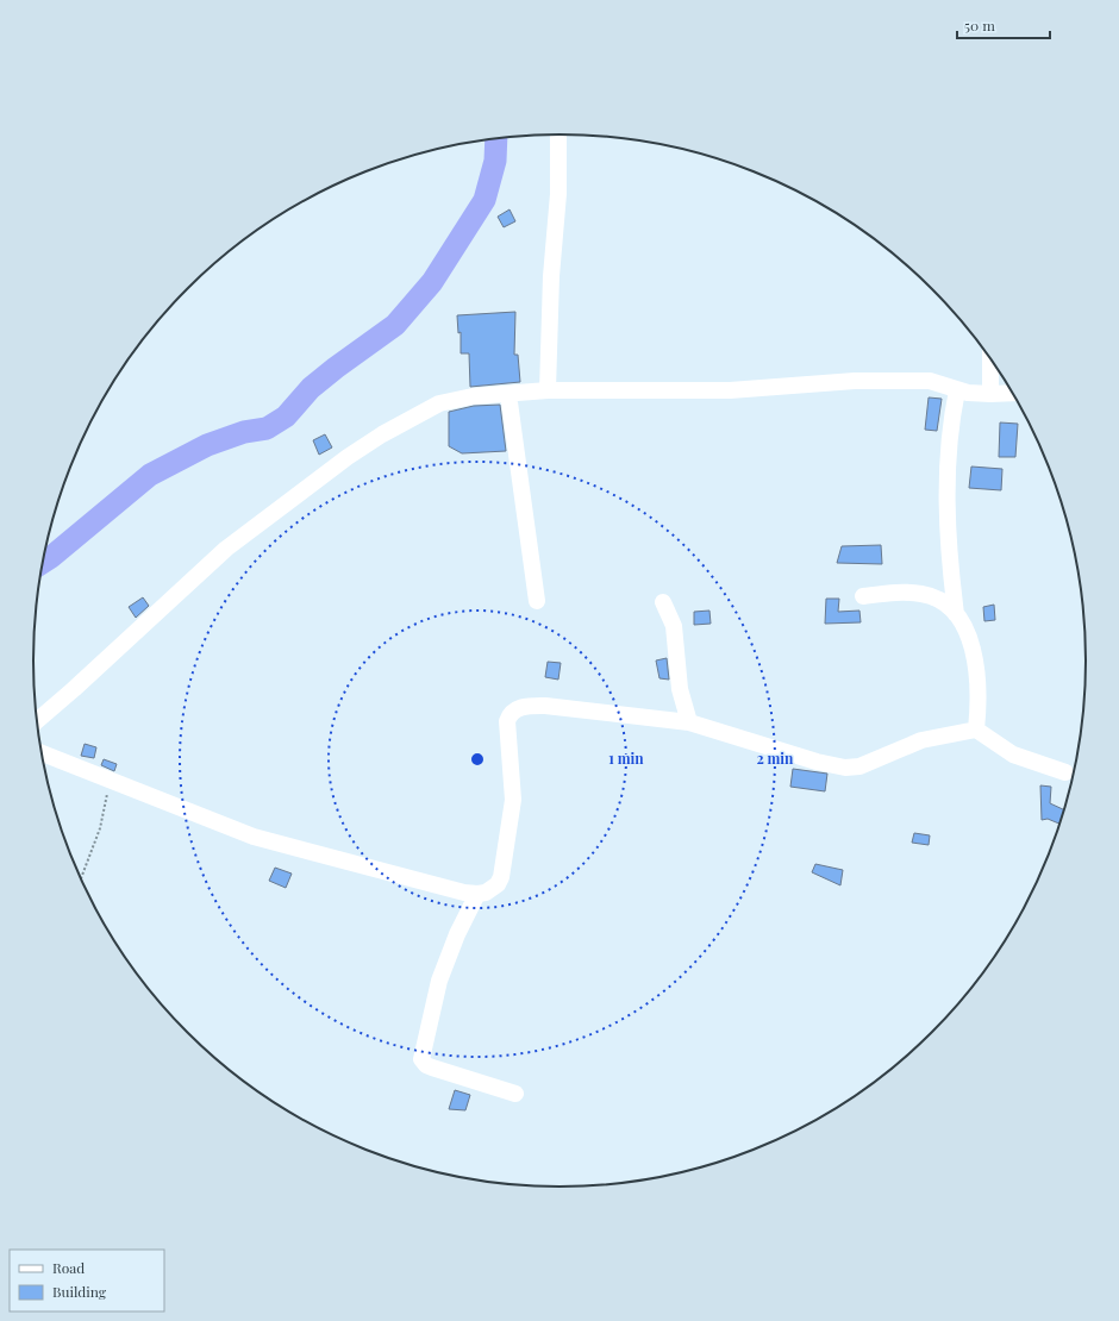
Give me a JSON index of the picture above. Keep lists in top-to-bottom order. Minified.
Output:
{"legend":["Road","Building"],"scale_bar":"50 m","rings":["1 min","2 min"]}
